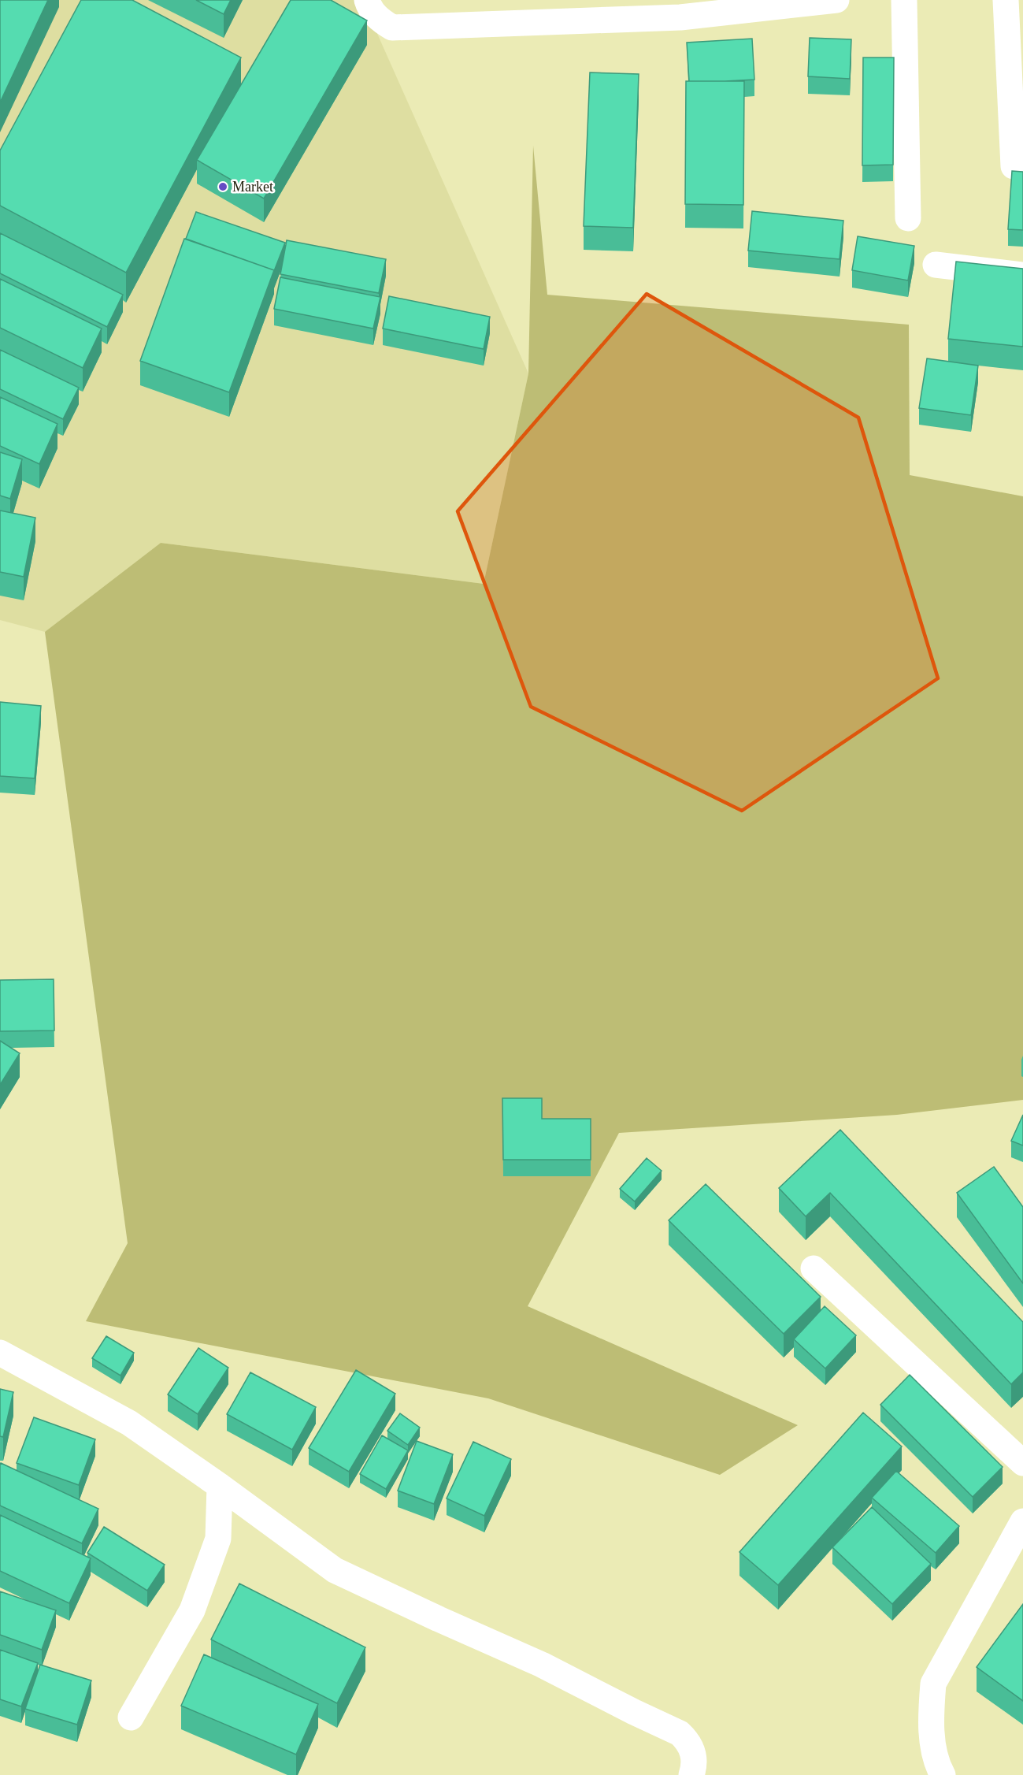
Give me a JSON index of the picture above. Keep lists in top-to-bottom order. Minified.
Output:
{"places":["Market"]}
